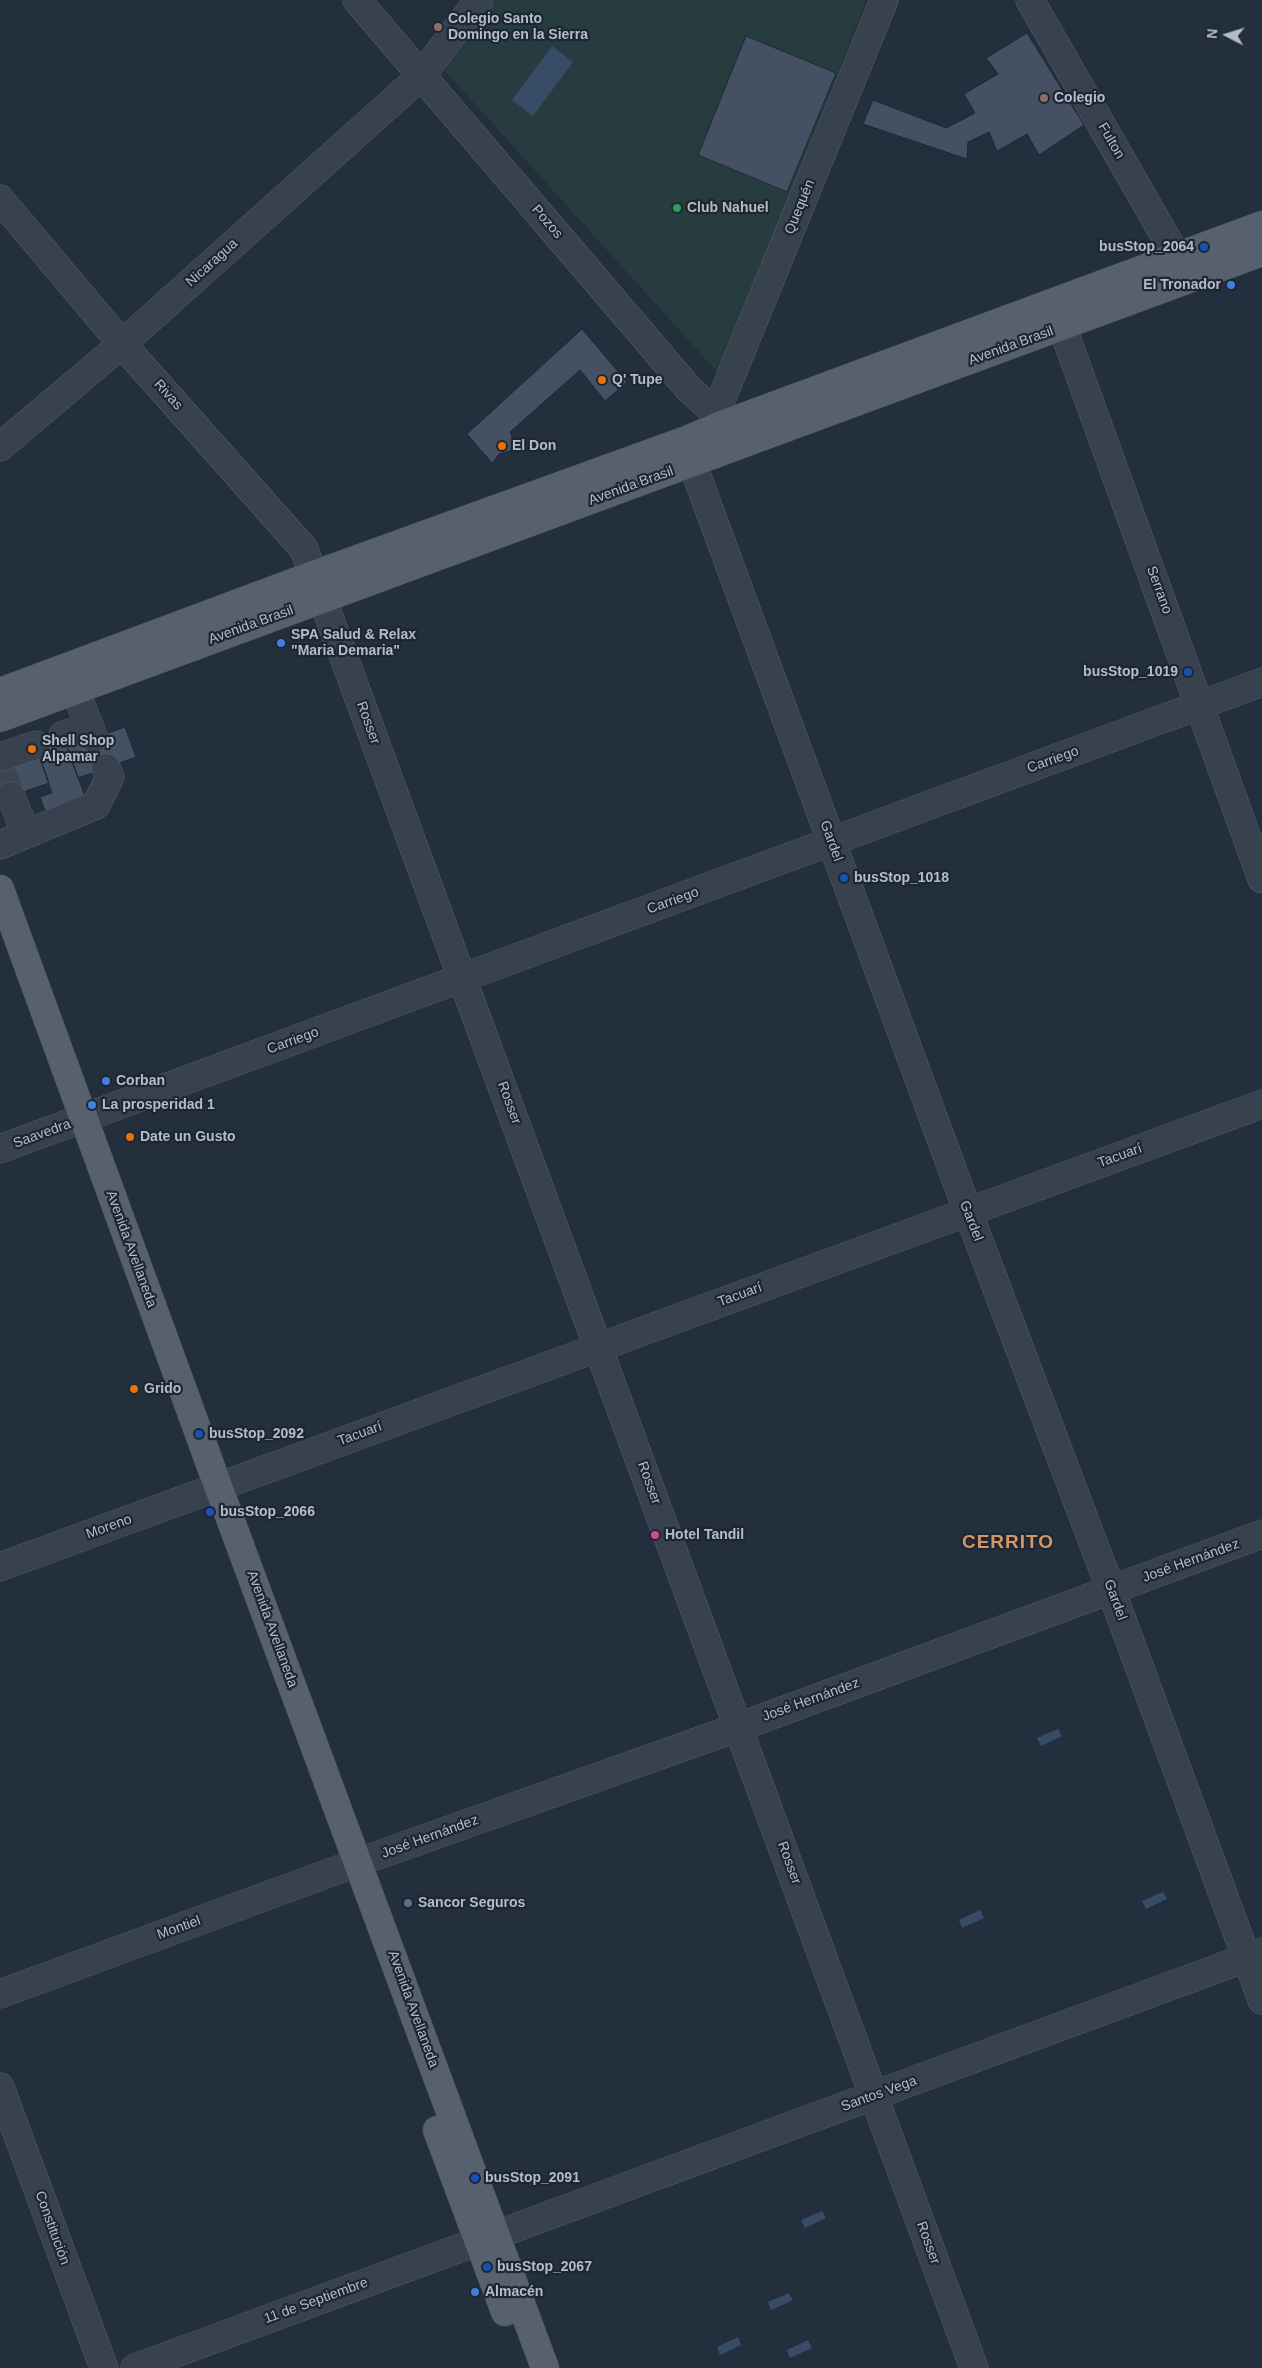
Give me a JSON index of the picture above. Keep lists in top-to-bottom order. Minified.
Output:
{"streets":{"main road":["Avenida Brasil","Avenida Avellaneda"],"street":["Fulton","Quequén","Pozos","Nicaragua","Rivas","Serrano","Rosser","Carriego","Gardel","Saavedra","Tacuarí","Moreno","José Hernández","Montiel","Santos Vega","Constitución","11 de Septiembre"]},"crossings":[["Fulton","Avenida Brasil"],["Quequén","Pozos"],["Quequén","Avenida Brasil"],["Pozos","Nicaragua"],["Pozos","Avenida Brasil"],["Nicaragua","Rivas"],["Avenida Brasil","Rivas"],["Avenida Brasil","Serrano"],["Avenida Brasil","Rosser"],["Avenida Brasil","Gardel"],["Rivas","Rosser"],["Serrano","Carriego"],["Rosser","Carriego"],["Rosser","Tacuarí"],["Rosser","José Hernández"],["Rosser","Santos Vega"],["Carriego","Gardel"],["Carriego","Saavedra"],["Carriego","Avenida Avellaneda"],["Gardel","Tacuarí"],["Gardel","José Hernández"],["Gardel","Santos Vega"],["Saavedra","Avenida Avellaneda"],["Tacuarí","Avenida Avellaneda"],["Tacuarí","Moreno"],["Avenida Avellaneda","Moreno"],["Avenida Avellaneda","José Hernández"],["Avenida Avellaneda","Montiel"],["Avenida Avellaneda","Santos Vega"],["Avenida Avellaneda","11 de Septiembre"],["José Hernández","Montiel"],["Santos Vega","11 de Septiembre"]],"districts":["CERRITO"],"places":["Colegio Santo Domingo en la Sierra","Colegio","Club Nahuel","busStop_2064","El Tronador","Q' Tupe","El Don","SPA Salud & Relax \"Maria Demaria\"","busStop_1019","Shell Shop Alpamar","busStop_1018","Corban","La prosperidad 1","Date un Gusto","Grido","busStop_2092","busStop_2066","Hotel Tandil","Sancor Seguros","busStop_2091","busStop_2067","Almacén"],"north":"left"}
